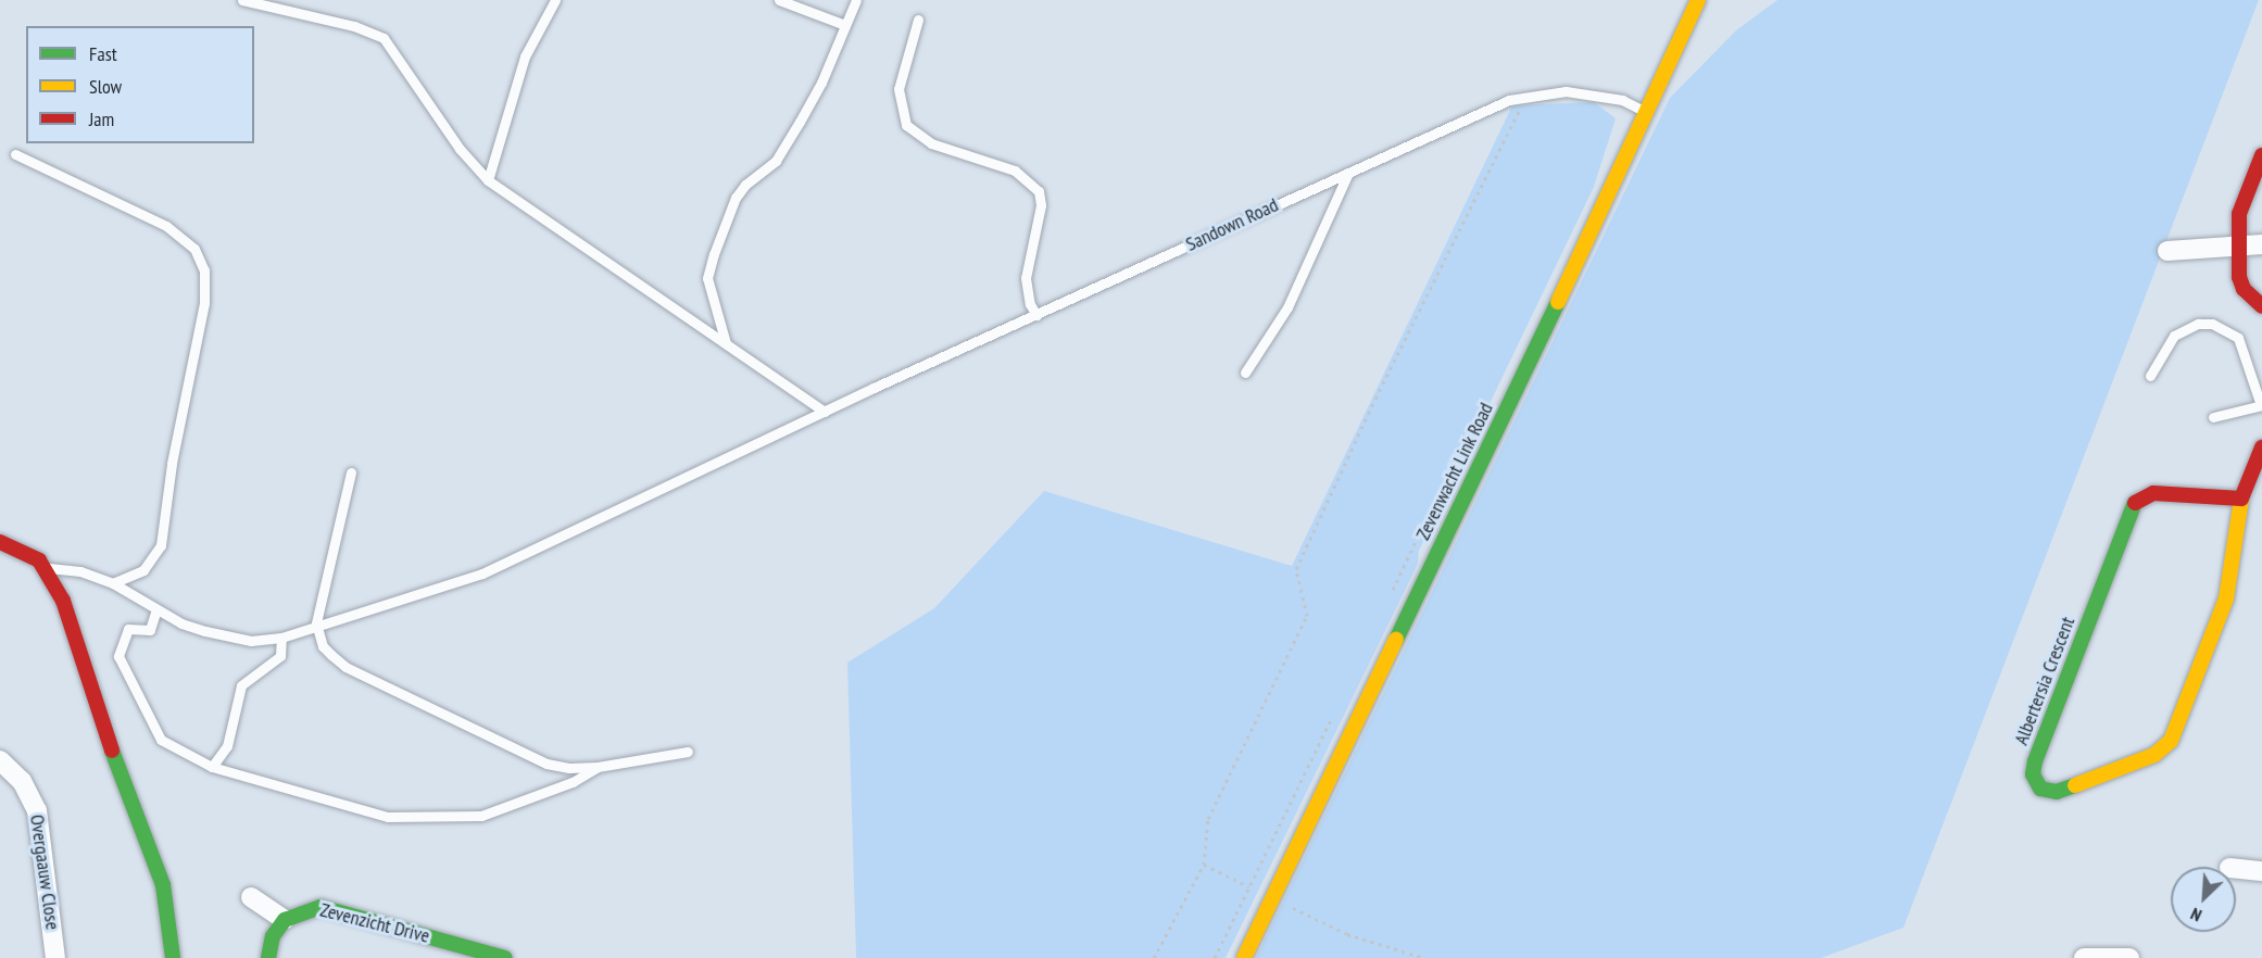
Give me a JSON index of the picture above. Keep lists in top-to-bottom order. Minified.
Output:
{"streets":{"street":["Zevenwacht Link Road","Albertersia Crescent","Overgaauw Close","Zevenzicht Drive"],"lane":["Sandown Road"]},"crossings":[["Sandown Road","Zevenwacht Link Road"]],"legend":["Fast","Slow","Jam"],"north":"bottom left"}
